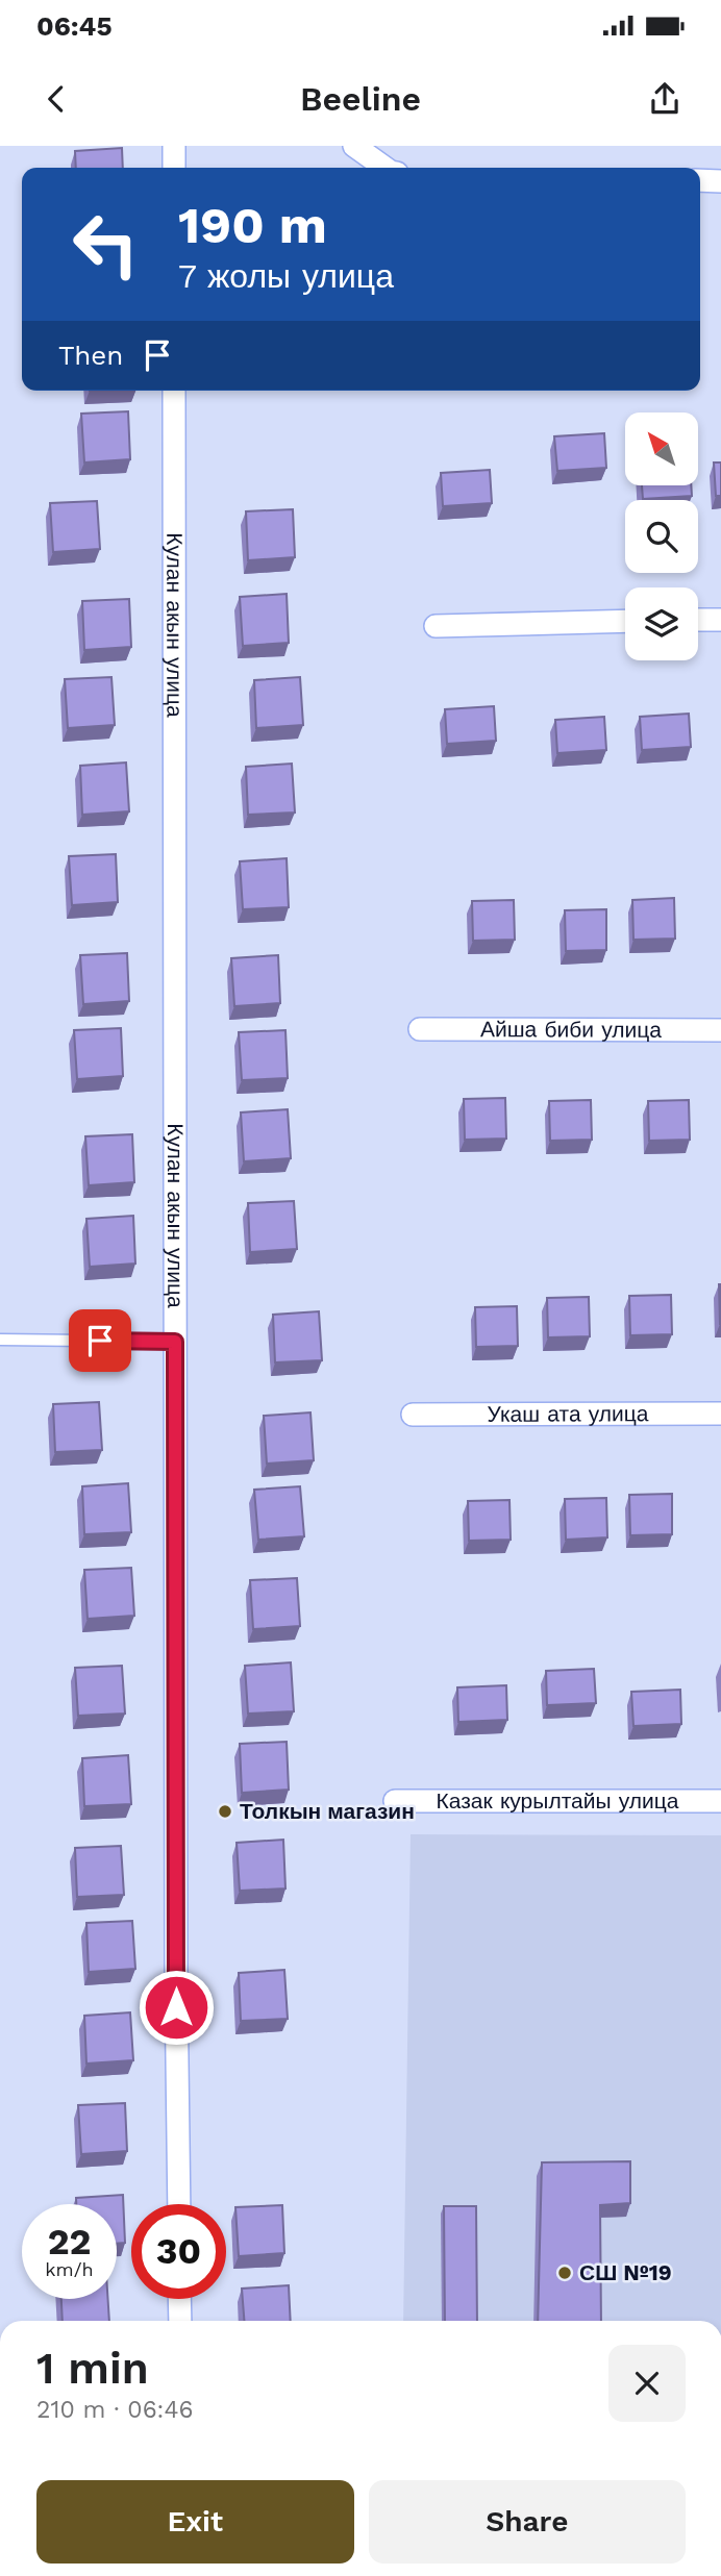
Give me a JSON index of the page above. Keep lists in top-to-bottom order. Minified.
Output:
{"streets":{"street":["Кулан акын улица","Айша биби улица","Укаш ата улица","Казак курылтайы улица"]},"places":["Толкын магазин","СШ №19"],"north":"top left","page":{"status":"06:45","header":"Beeline","turn":["190 m","7 жолы улица"],"then":"Then","speed":"22 km/h","limit":"30","heading":["1 min","210 m · 06:46"],"buttons":["Exit","Share"]}}
